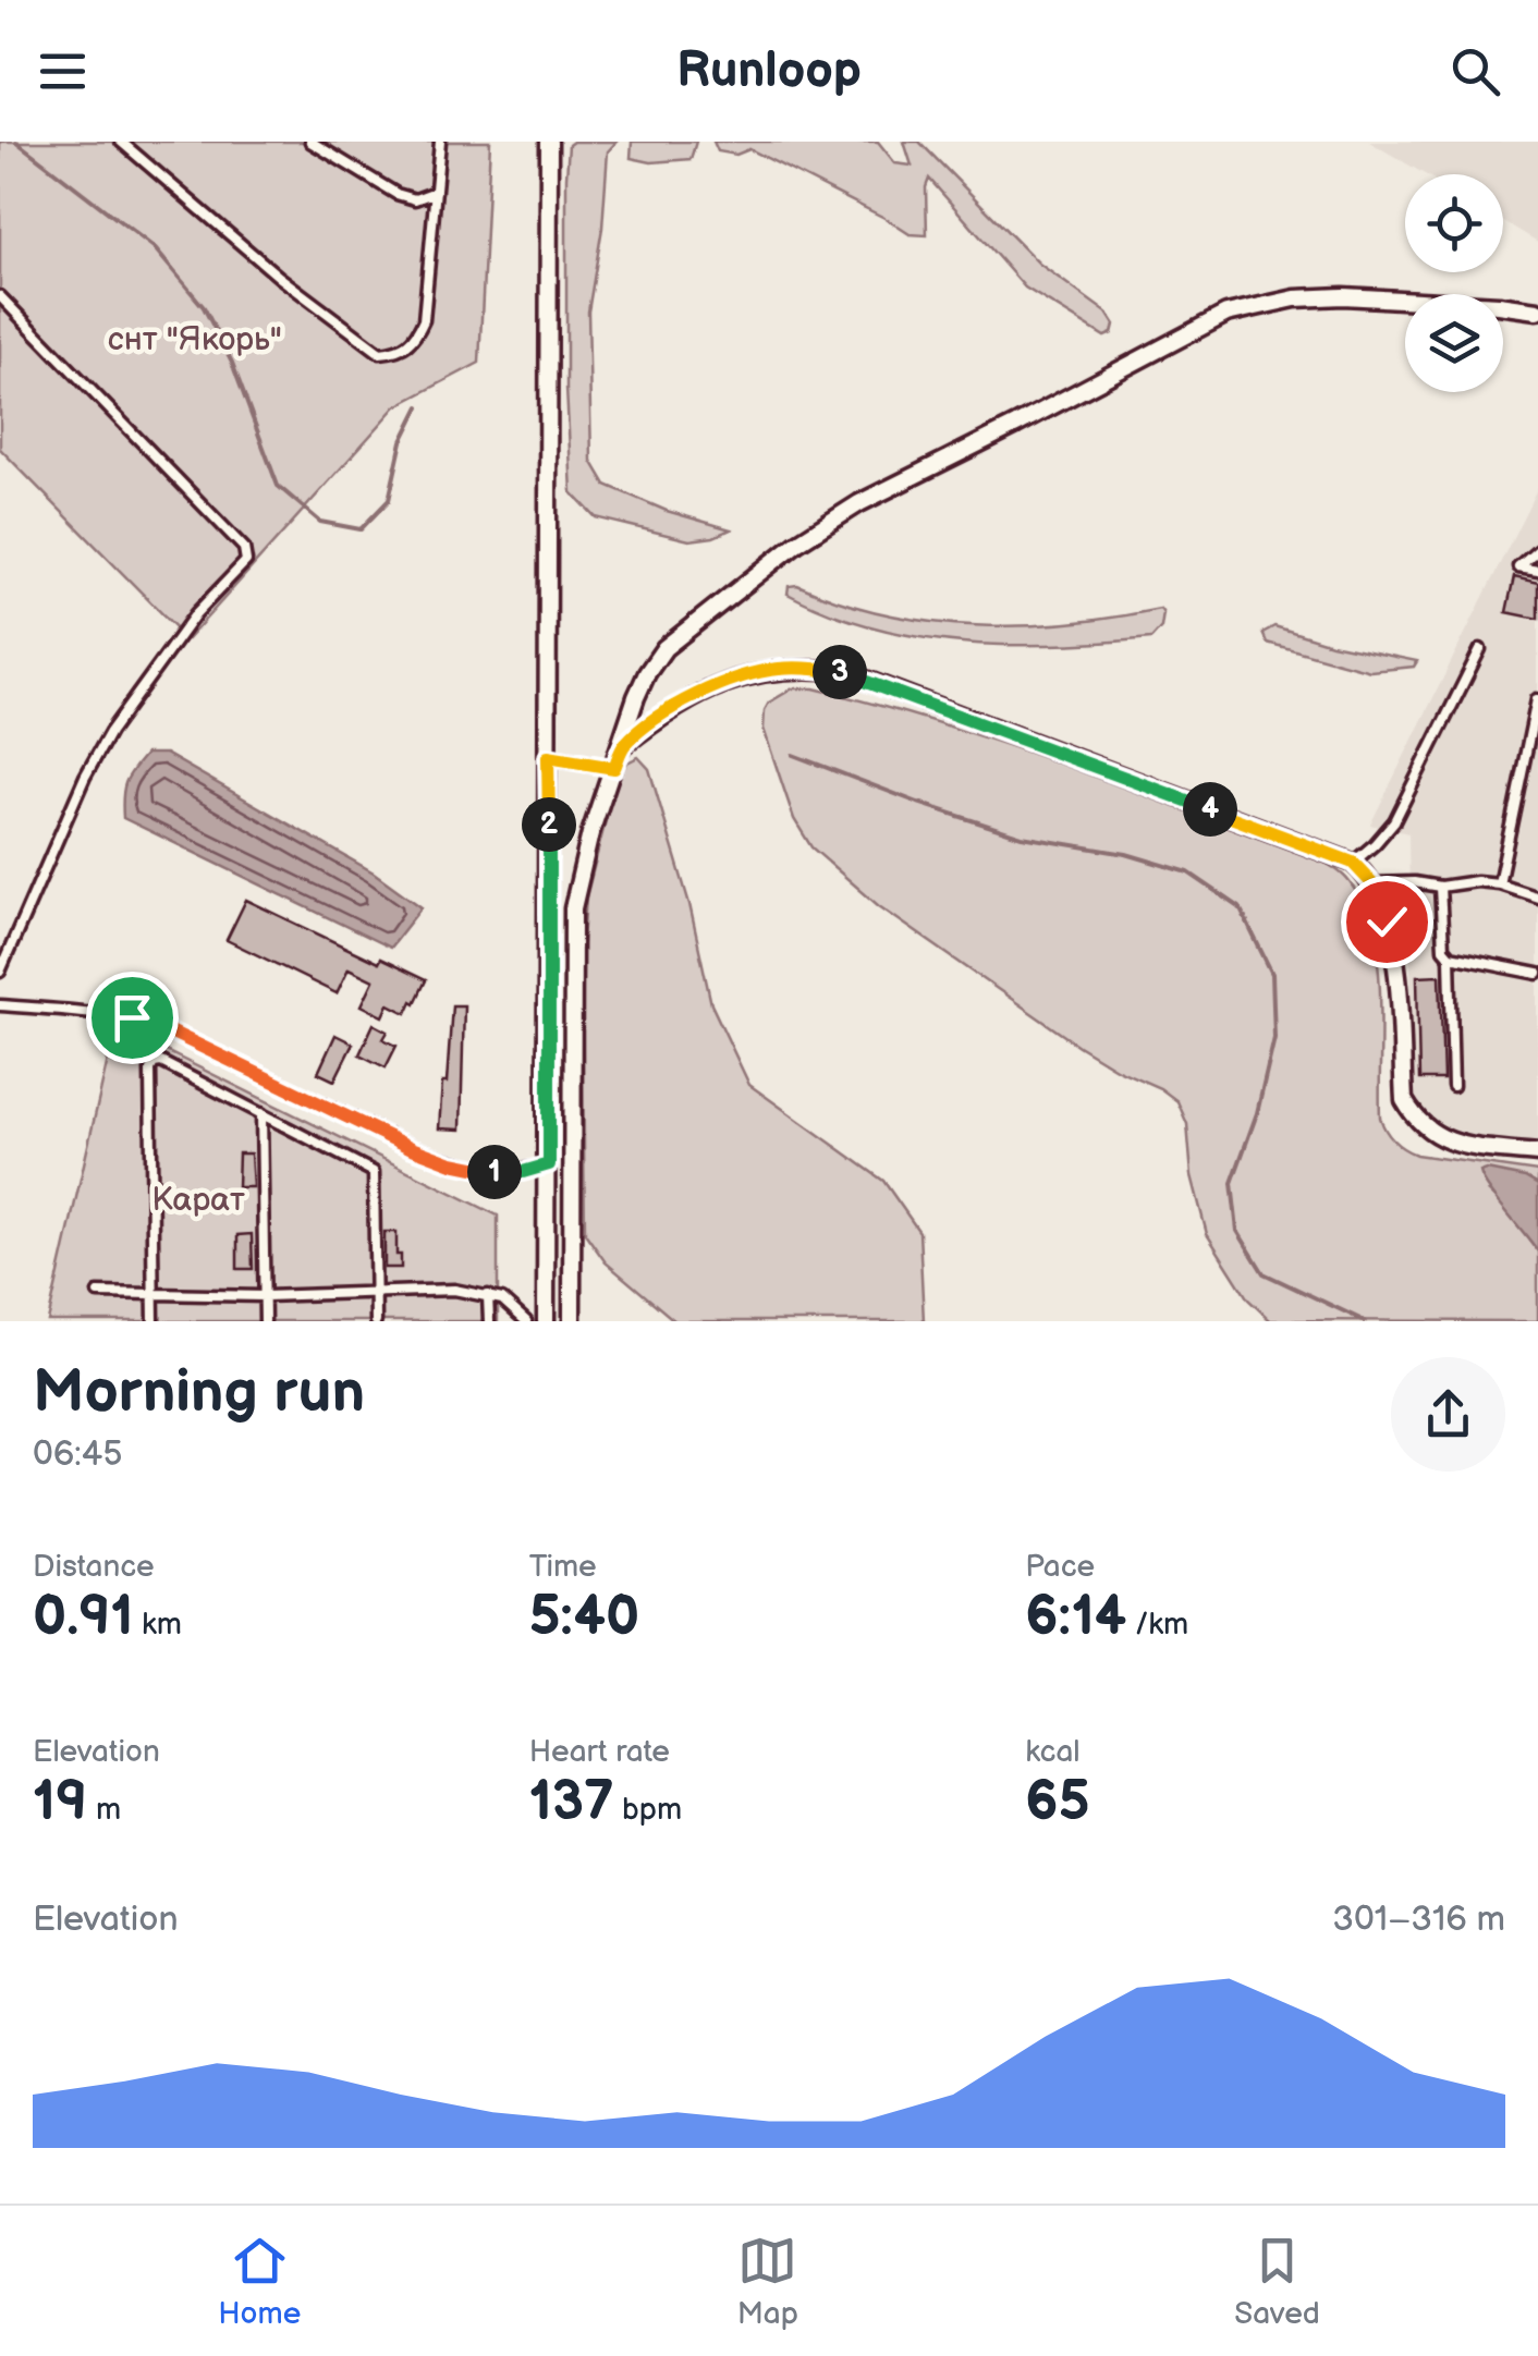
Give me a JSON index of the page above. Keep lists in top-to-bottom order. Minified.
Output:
{"parks":["снт \"Якорь\"","Карат"],"page":{"header":"Runloop","pins":["3","4","2","1"],"heading":["Morning run","06:45"],"stats":[["Distance","0.91 km"],["Time","5:40"],["Pace","6:14 /km"],["Elevation","19 m"],["Heart rate","137 bpm"],["kcal","65"]],"chart":["Elevation","301–316 m"],"tabs":["Home","Map","Saved"]}}
